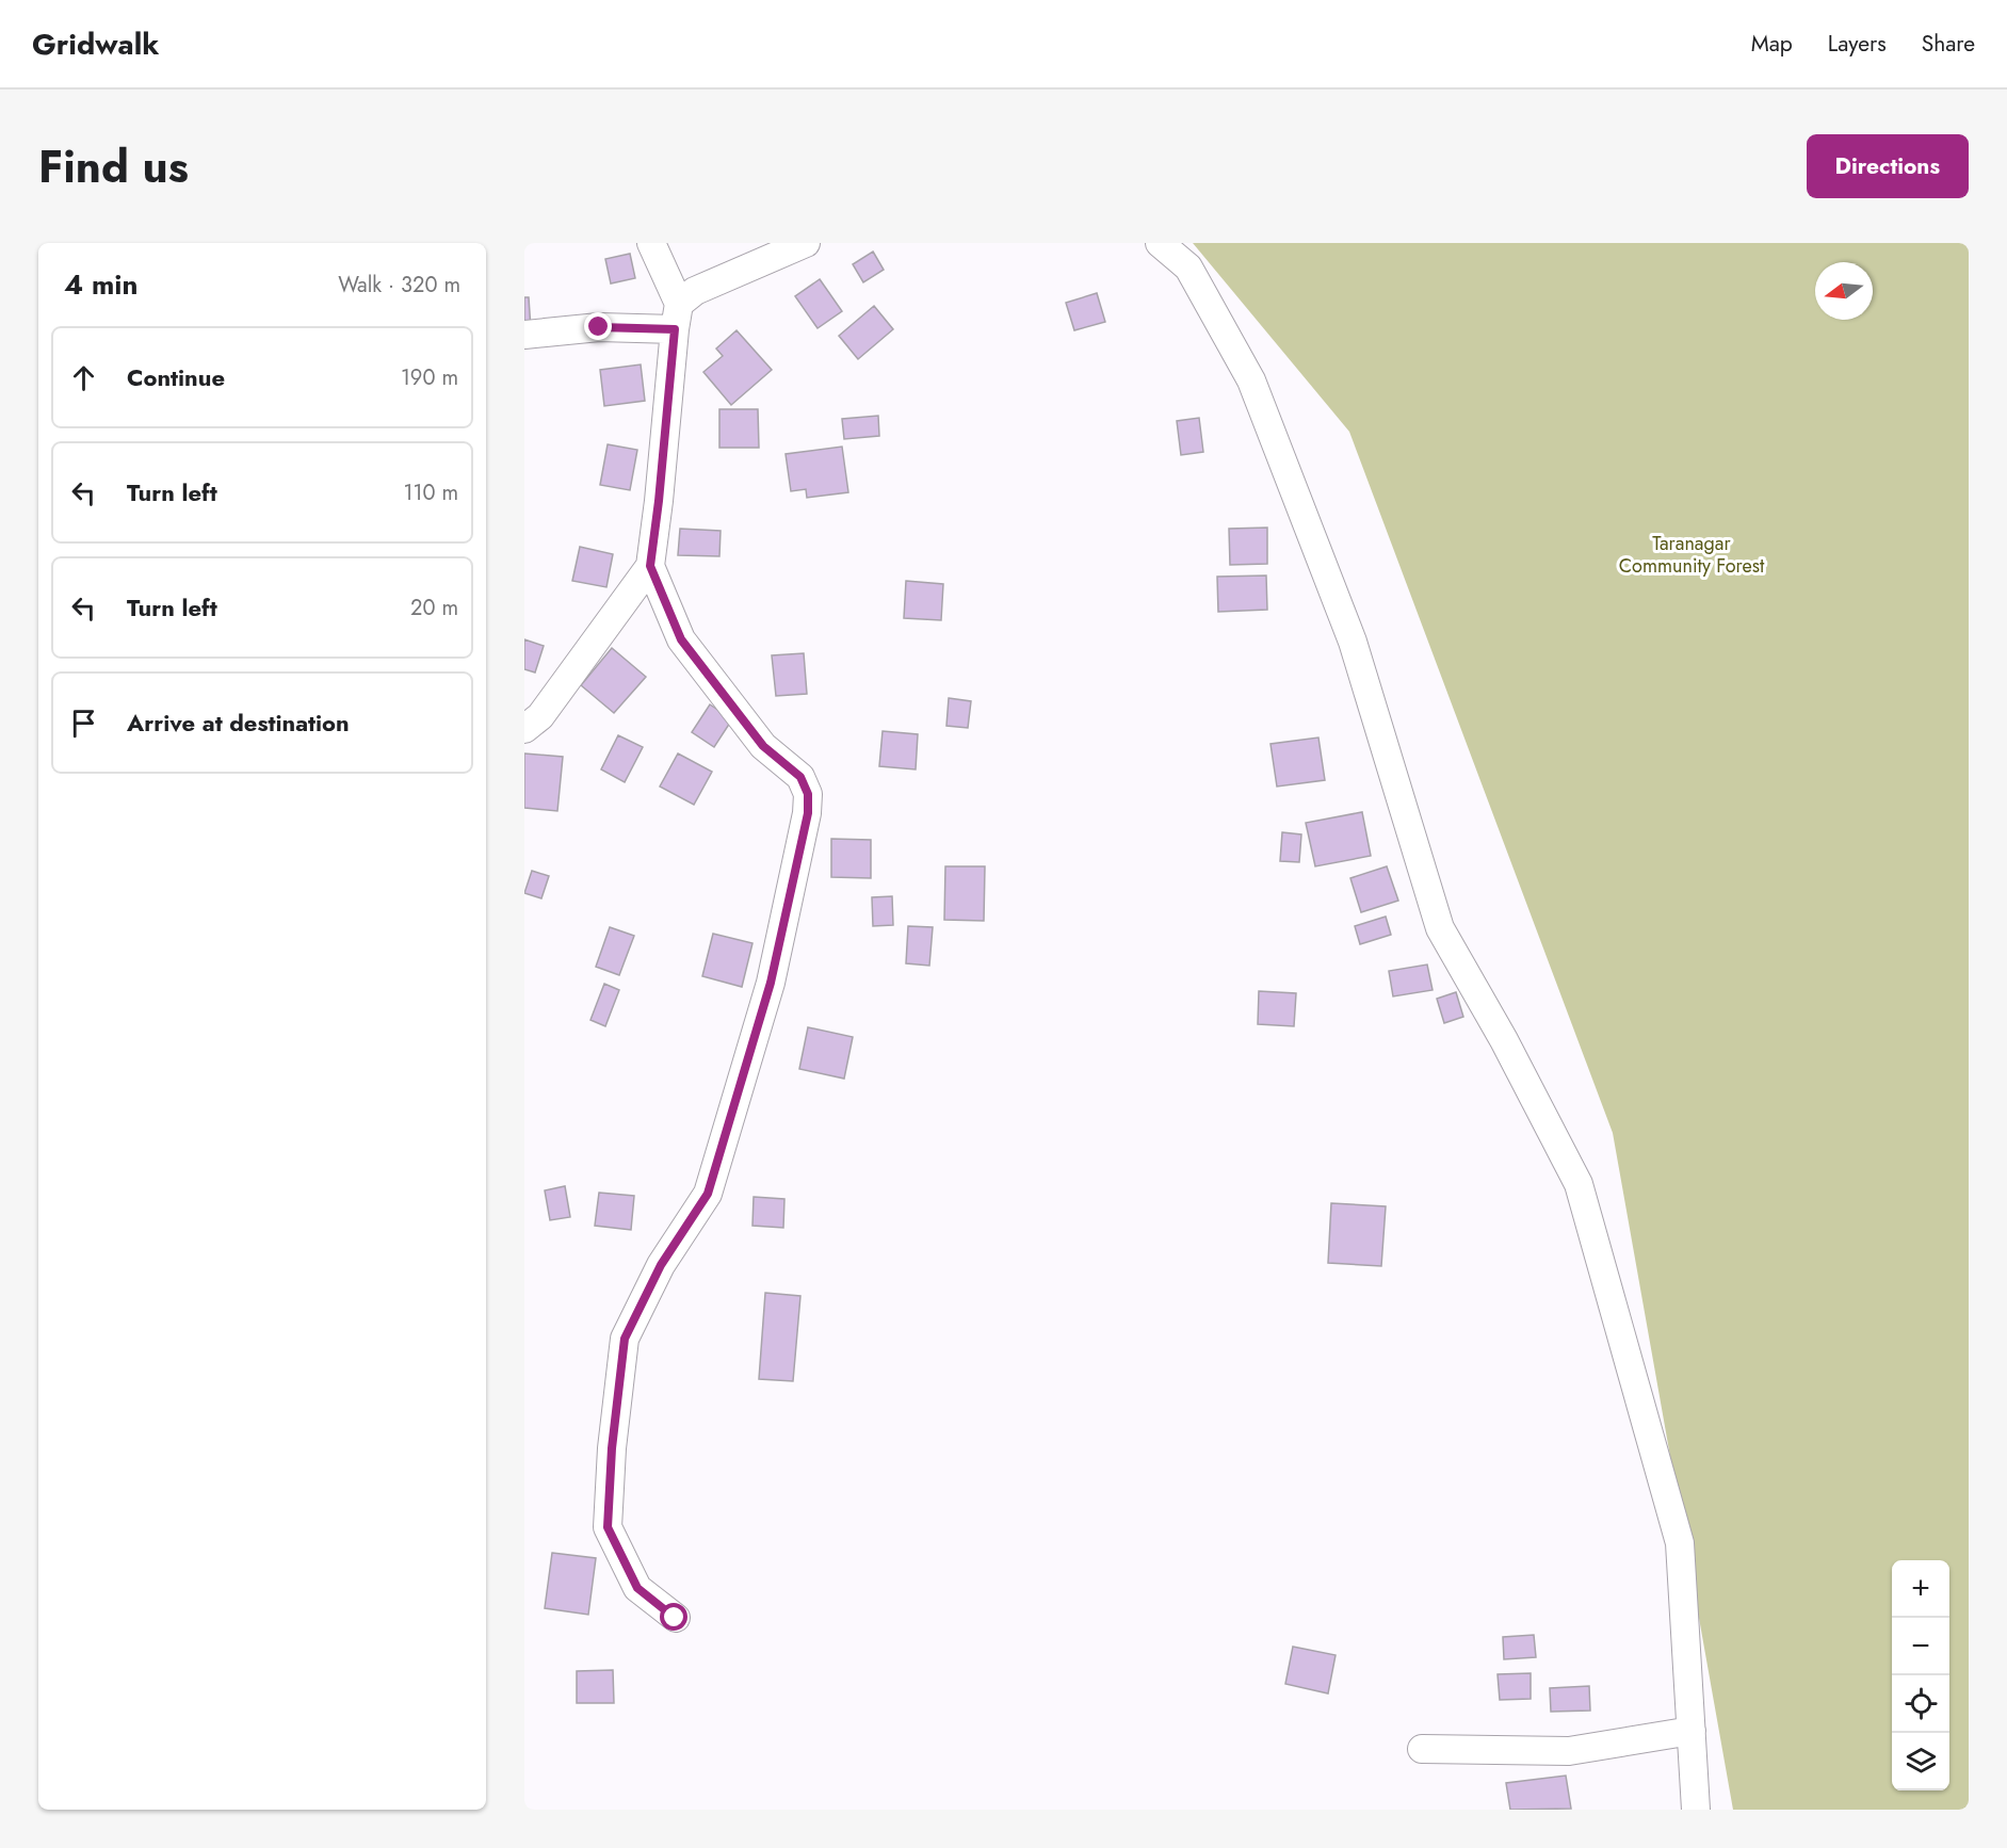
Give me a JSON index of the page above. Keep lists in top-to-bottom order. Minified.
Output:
{"parks":["Taranagar Community Forest"],"north":"left","page":{"header":"Gridwalk","nav":["Map","Layers","Share"],"title":"Find us","buttons":"Directions","heading":["4 min","Walk · 320 m"],"list":[["Continue","190 m"],["Turn left","110 m"],["Turn left","20 m"],"Arrive at destination"],"map_buttons":["+","−"]}}
